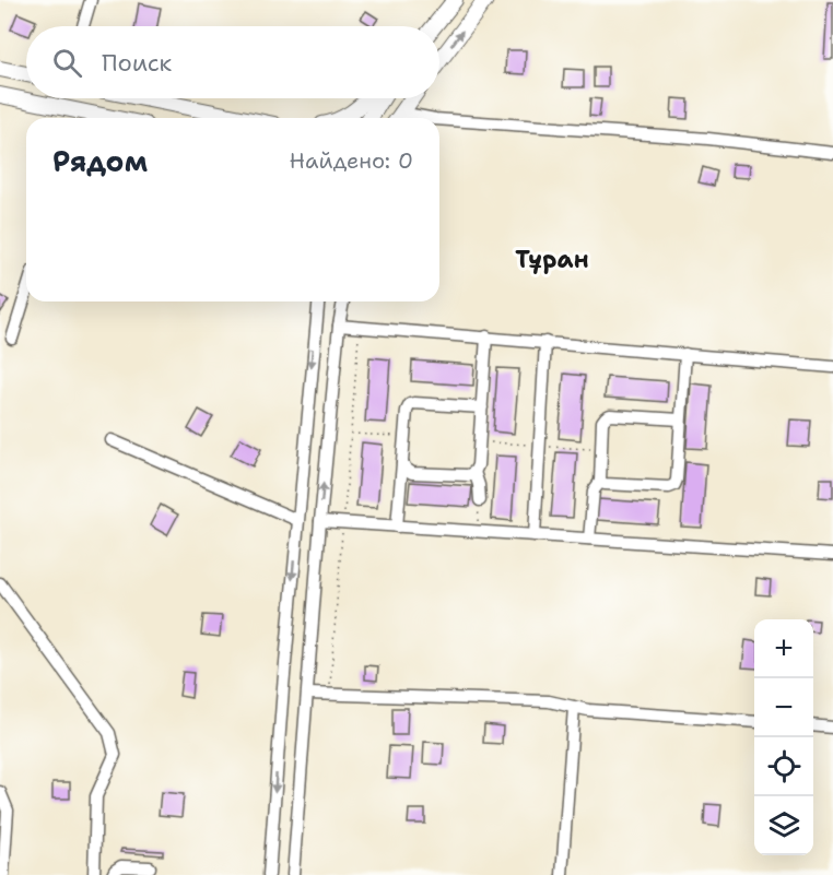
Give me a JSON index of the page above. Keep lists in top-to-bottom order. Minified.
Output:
{"districts":["Тұран"],"page":{"search":"Поиск","heading":["Рядом","Найдено: 0"],"map_buttons":["+","−"]}}
